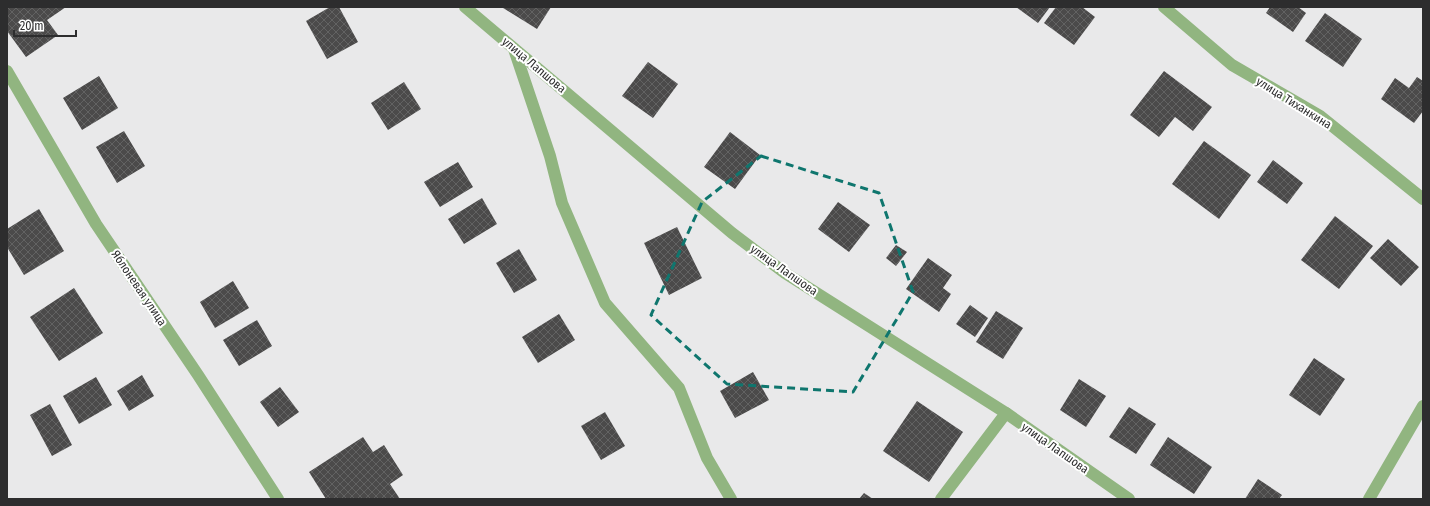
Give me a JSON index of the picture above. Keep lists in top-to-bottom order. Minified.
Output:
{"streets":{"street":["улица Лапшова","улица Тиханкина","Яблоневая улица"]},"scale_bar":"20 m"}
